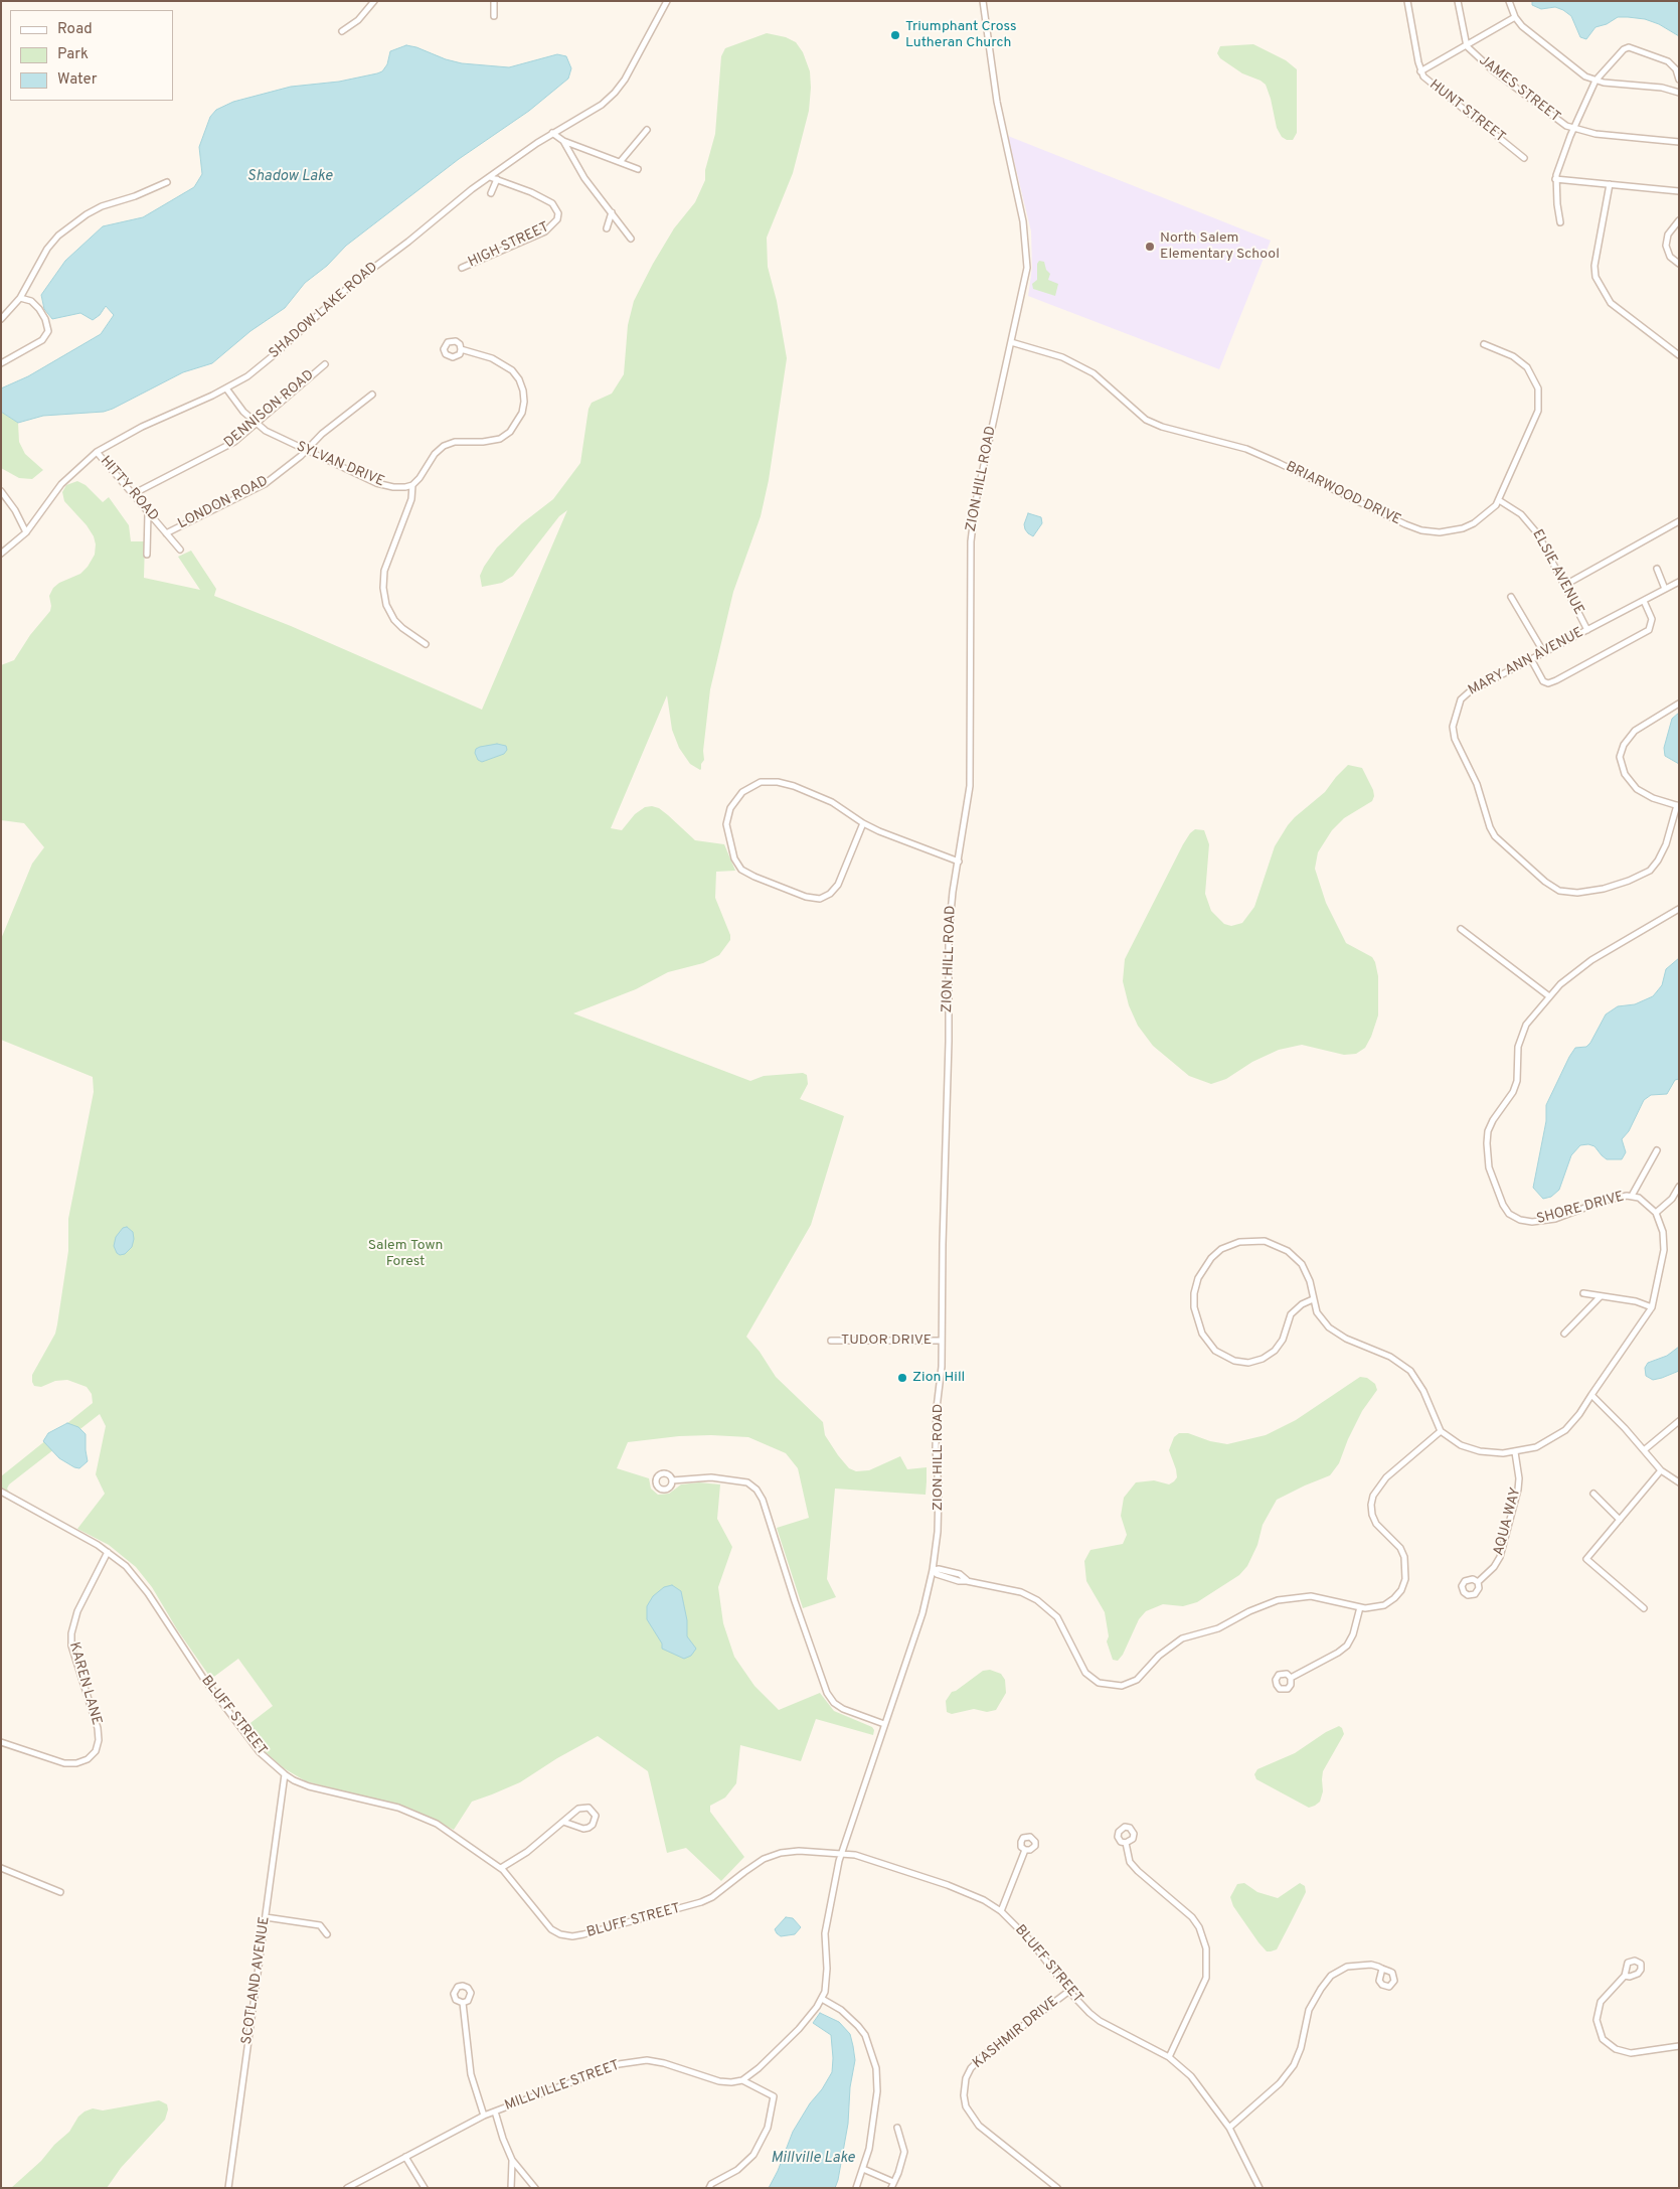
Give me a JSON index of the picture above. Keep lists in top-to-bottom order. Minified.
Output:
{"streets":{"street":["JAMES STREET","HUNT STREET","HIGH STREET","SHADOW LAKE ROAD","DENNISON ROAD","SYLVAN DRIVE","ZION HILL ROAD","HITTY ROAD","BRIARWOOD DRIVE","LONDON ROAD","ELSIE AVENUE","MARY ANN AVENUE","SHORE DRIVE","TUDOR DRIVE","AQUA WAY","KAREN LANE","BLUFF STREET","SCOTLAND AVENUE","KASHMIR DRIVE","MILLVILLE STREET"]},"crossings":[["HIGH STREET","SHADOW LAKE ROAD"],["SHADOW LAKE ROAD","SYLVAN DRIVE"],["SHADOW LAKE ROAD","HITTY ROAD"],["DENNISON ROAD","SYLVAN DRIVE"],["DENNISON ROAD","HITTY ROAD"],["SYLVAN DRIVE","LONDON ROAD"],["ZION HILL ROAD","BRIARWOOD DRIVE"],["ZION HILL ROAD","TUDOR DRIVE"],["ZION HILL ROAD","BLUFF STREET"],["HITTY ROAD","LONDON ROAD"],["BRIARWOOD DRIVE","ELSIE AVENUE"],["ELSIE AVENUE","MARY ANN AVENUE"],["KAREN LANE","BLUFF STREET"],["BLUFF STREET","SCOTLAND AVENUE"],["BLUFF STREET","KASHMIR DRIVE"]],"water":["Shadow Lake","Millville Lake"],"parks":["Salem Town Forest"],"places":["Triumphant Cross Lutheran Church","North Salem Elementary School","Zion Hill"],"legend":["Road","Park","Water"]}
